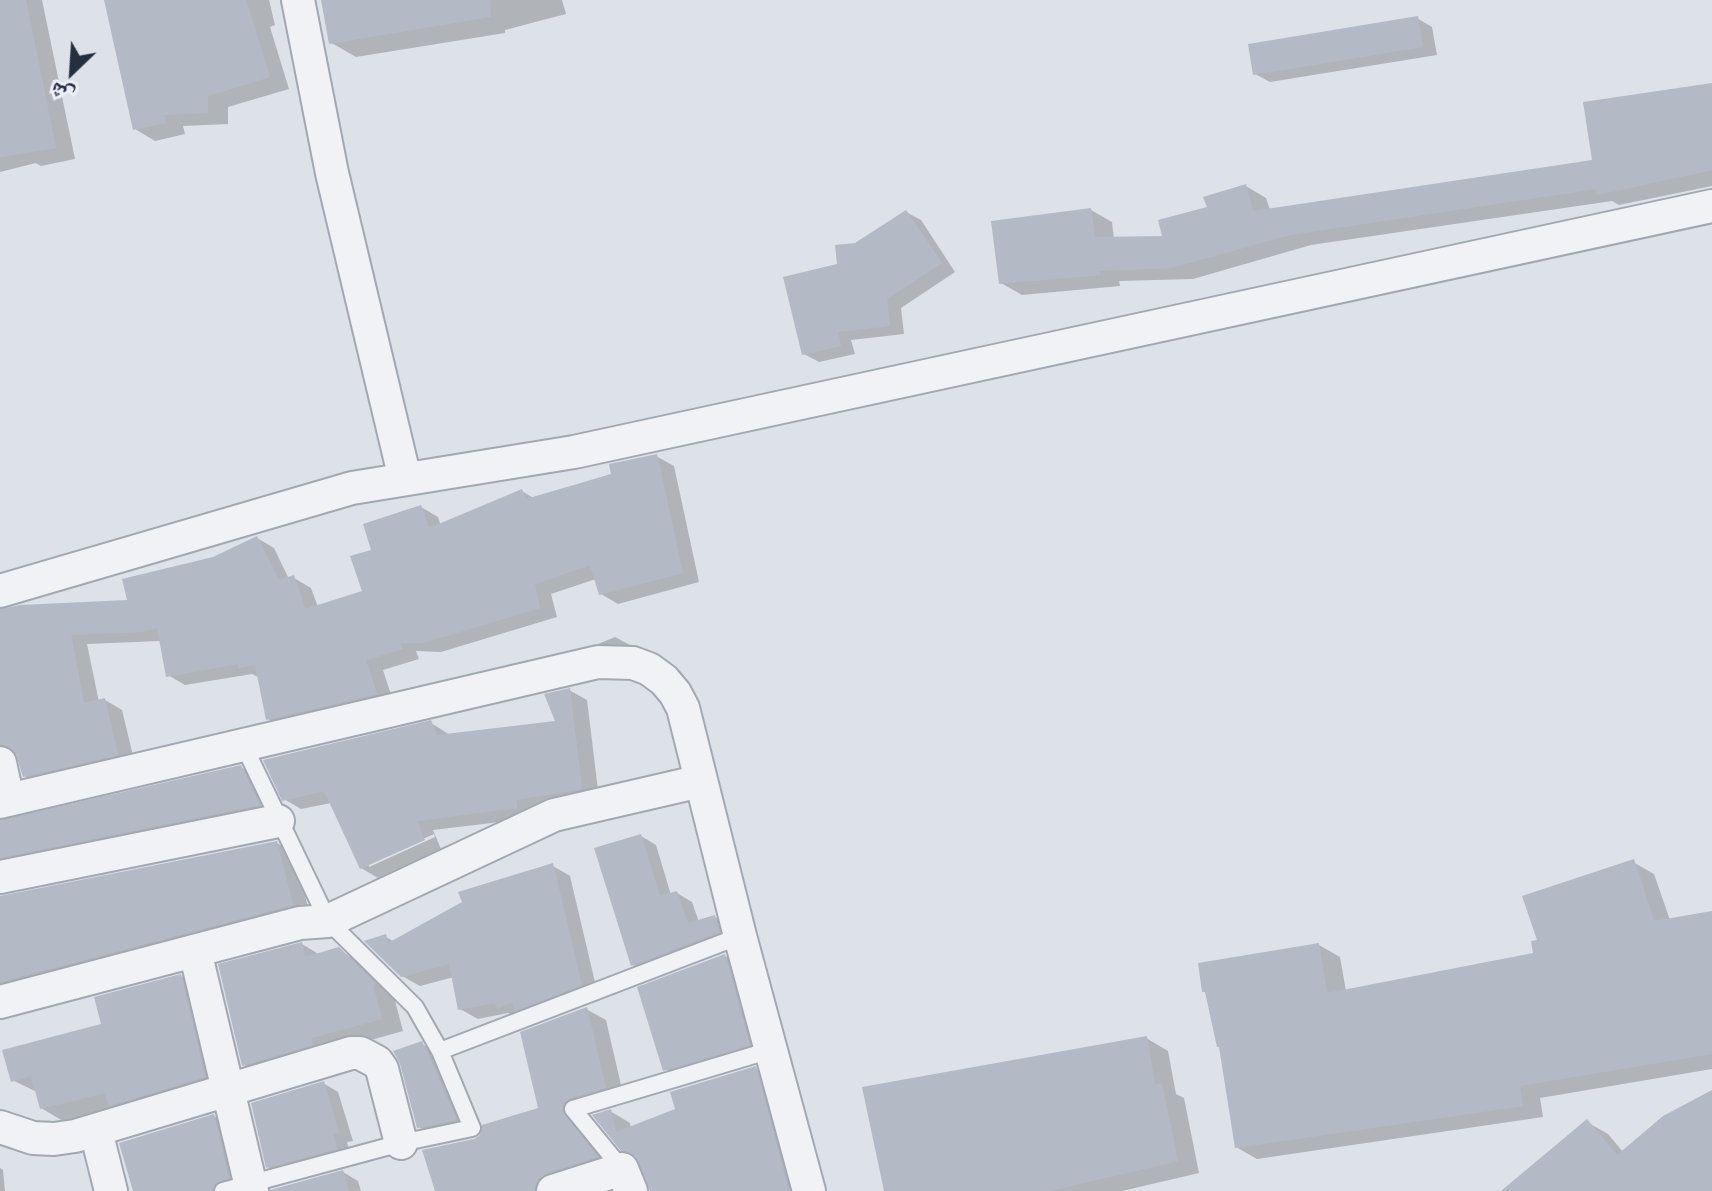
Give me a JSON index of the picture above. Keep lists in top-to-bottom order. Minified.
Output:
{"north":"bottom left"}
